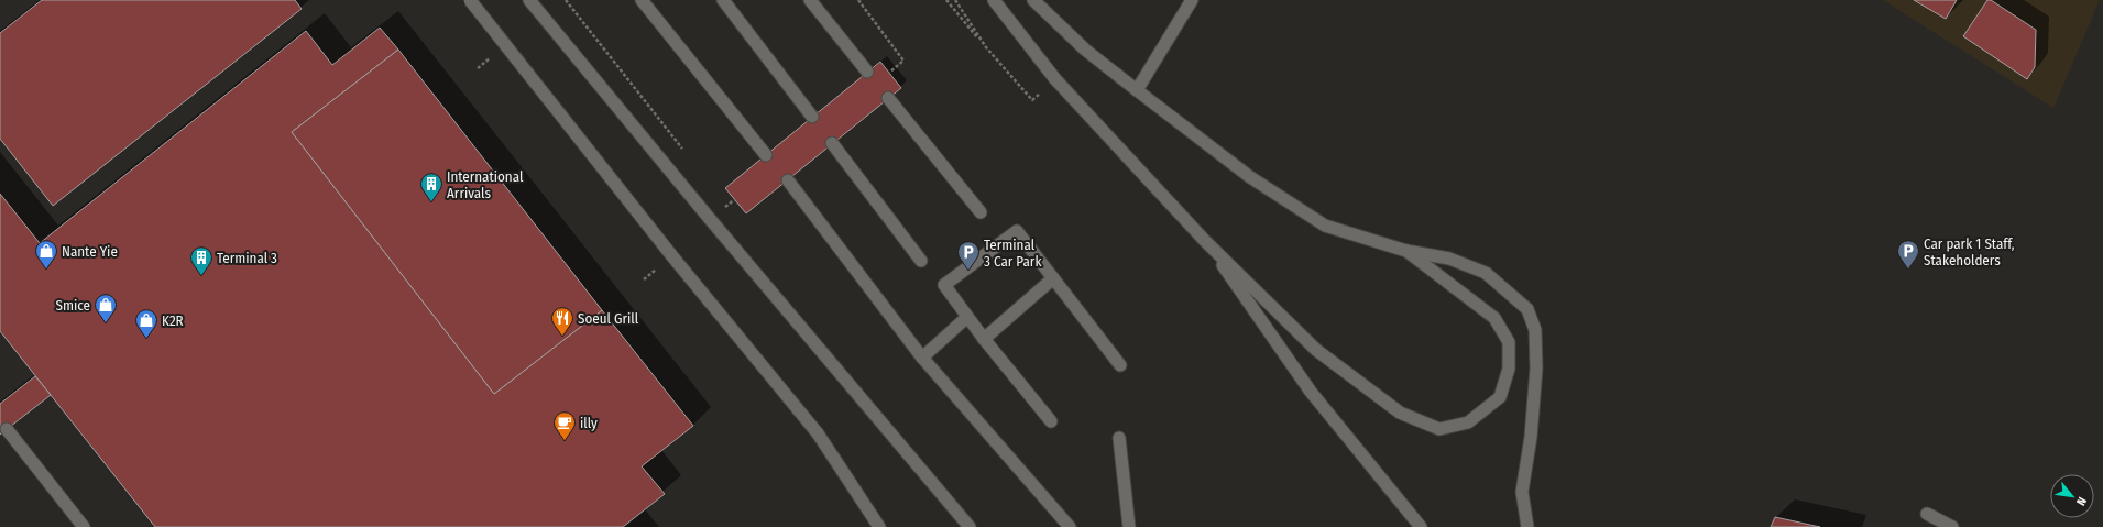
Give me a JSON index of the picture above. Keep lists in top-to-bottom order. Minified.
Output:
{"places":{"building":["International Arrivals","Terminal 3"],"shop":["Nante Yie","Smice","K2R"],"parking":["Car park 1 Staff, Stakeholders","Terminal 3 Car Park"],"restaurant":["Soeul Grill"],"cafe":["illy"]},"north":"bottom right"}
